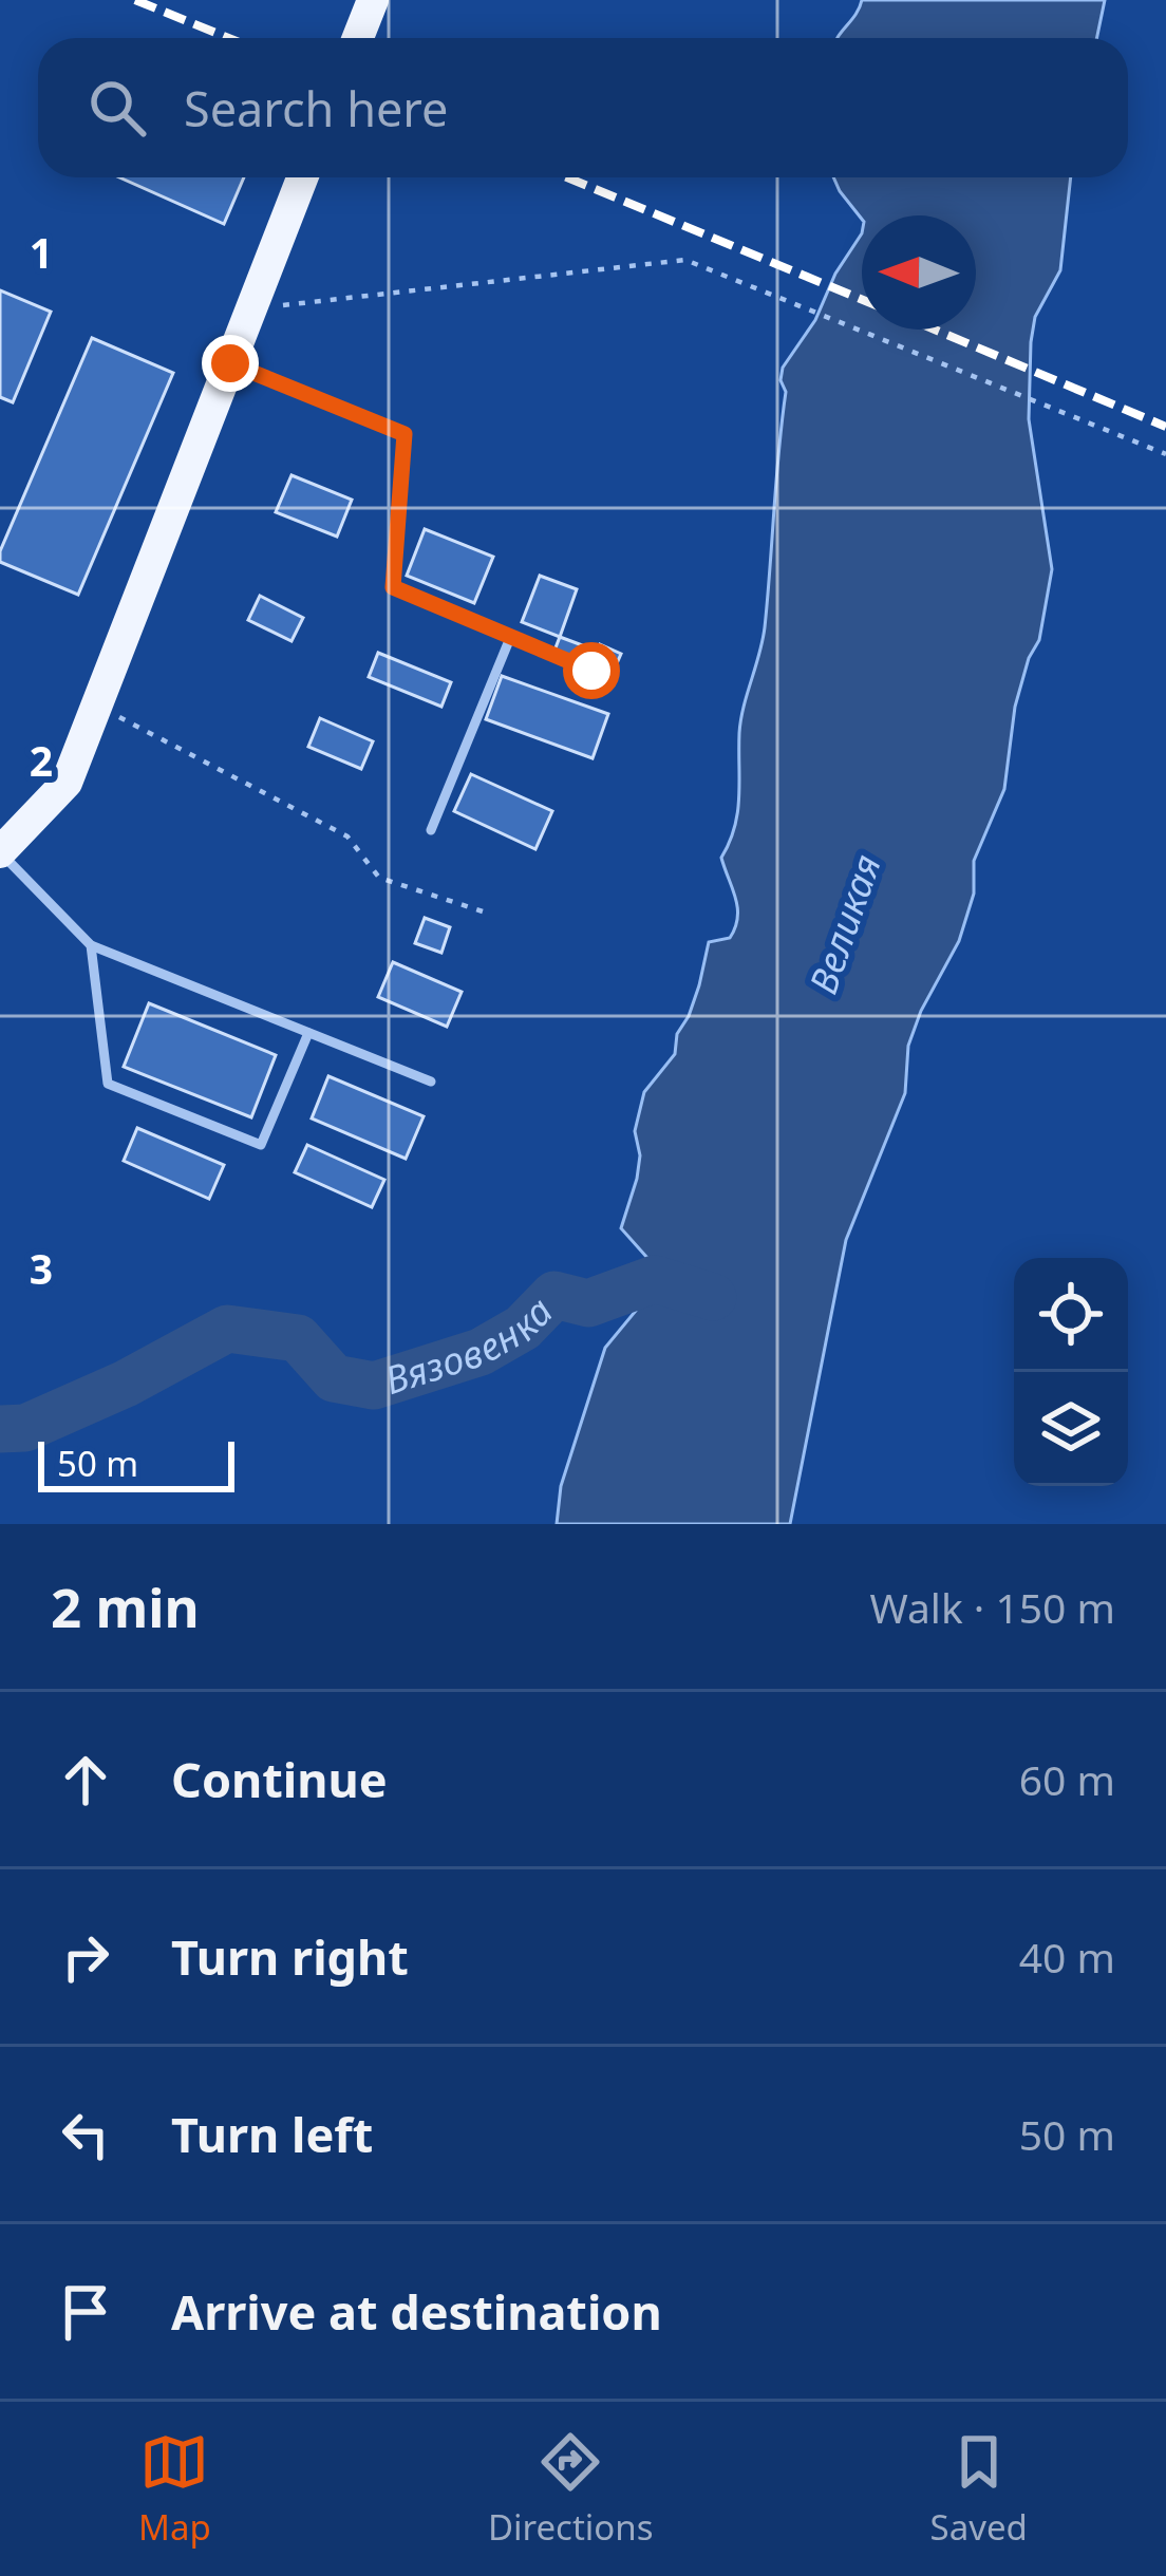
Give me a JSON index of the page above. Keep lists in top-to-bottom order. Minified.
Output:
{"water":["Великая","Вязовенка"],"scale_bar":"50 m","north":"left","page":{"search":"Search here","scale":"50 m","heading":["2 min","Walk · 150 m"],"list":[["Continue","60 m"],["Turn right","40 m"],["Turn left","50 m"],"Arrive at destination"],"nav":["Map","Directions","Saved"]},"grid":{"rows":["1","2","3"]}}
